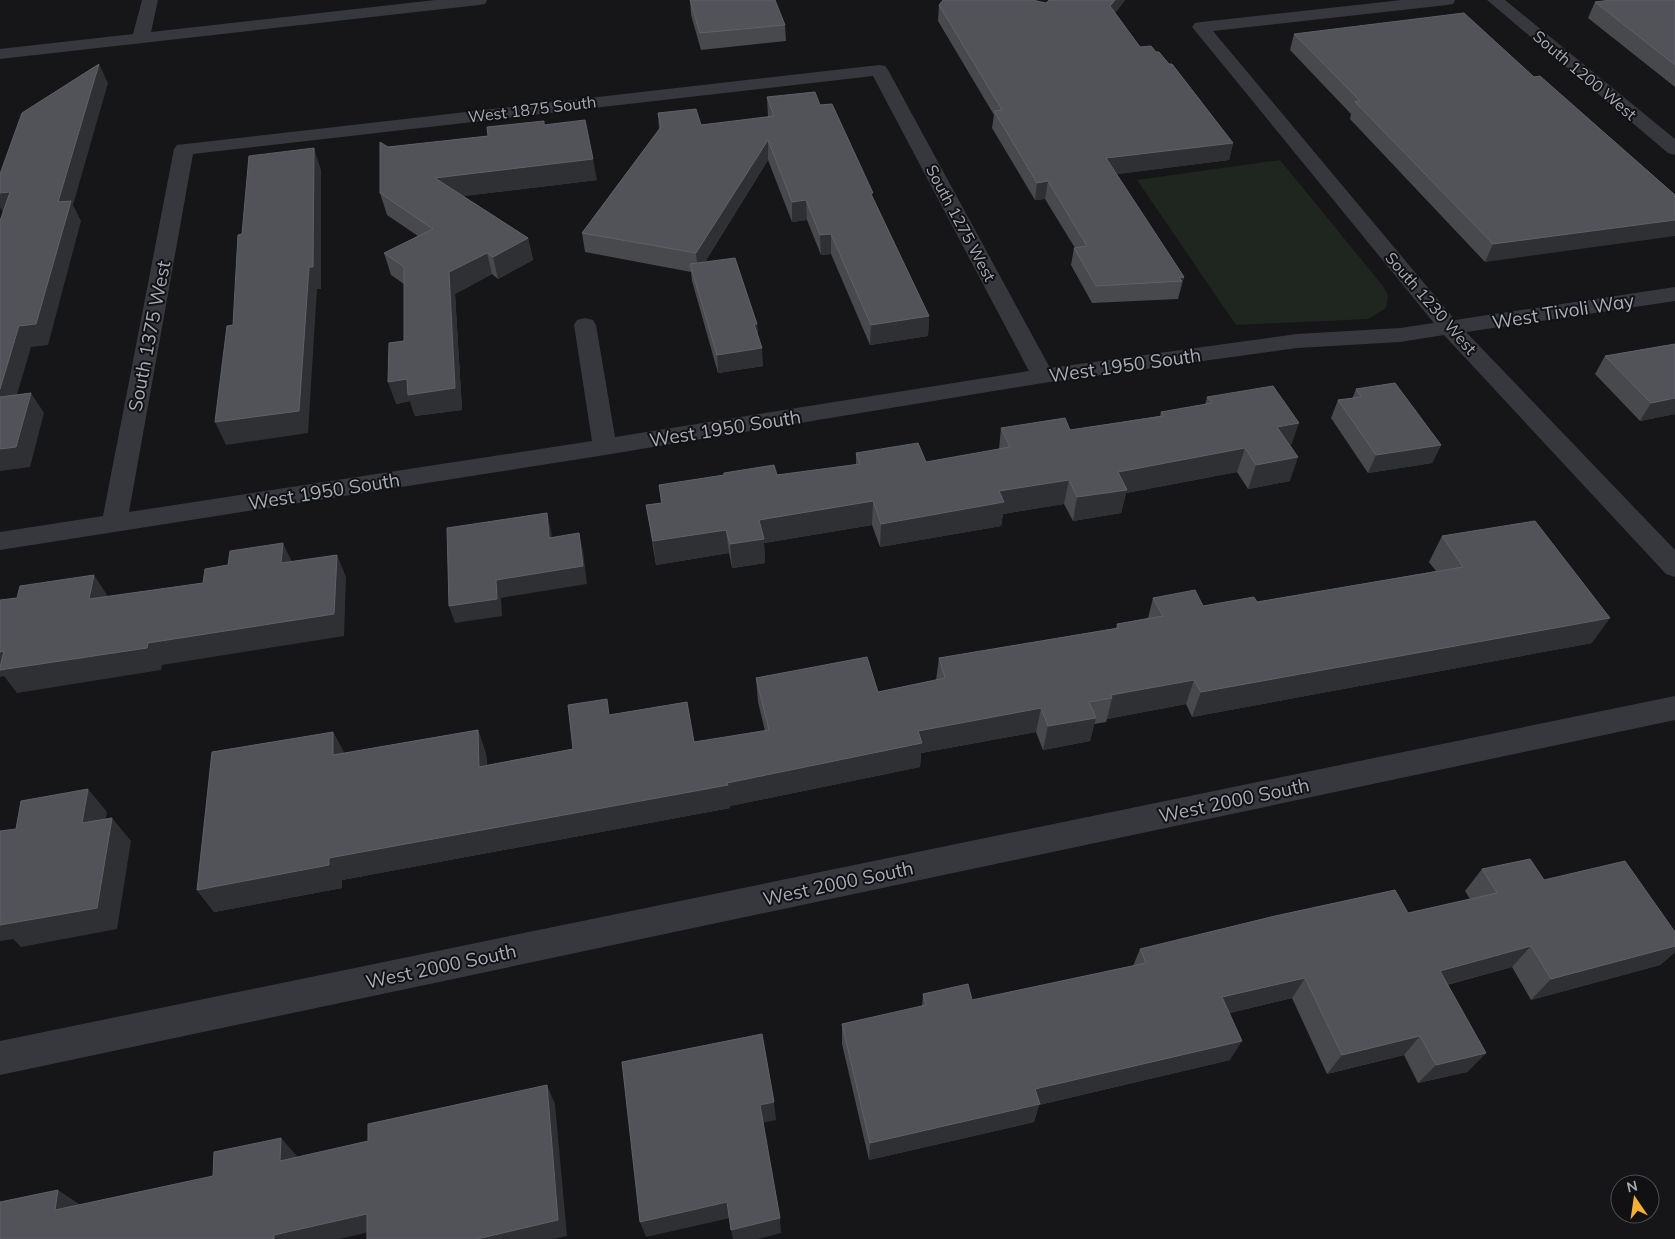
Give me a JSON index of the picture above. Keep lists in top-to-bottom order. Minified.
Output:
{"streets":{"street":["South 1200 West","West 1875 South","South 1275 West","South 1230 West","West Tivoli Way","South 1375 West","West 1950 South","West 2000 South"]},"crossings":[["West 1875 South","South 1275 West"],["West 1875 South","South 1375 West"],["South 1275 West","West 1950 South"],["South 1230 West","West Tivoli Way"],["South 1230 West","West 1950 South"],["West Tivoli Way","West 1950 South"],["South 1375 West","West 1950 South"]],"north":"top"}
